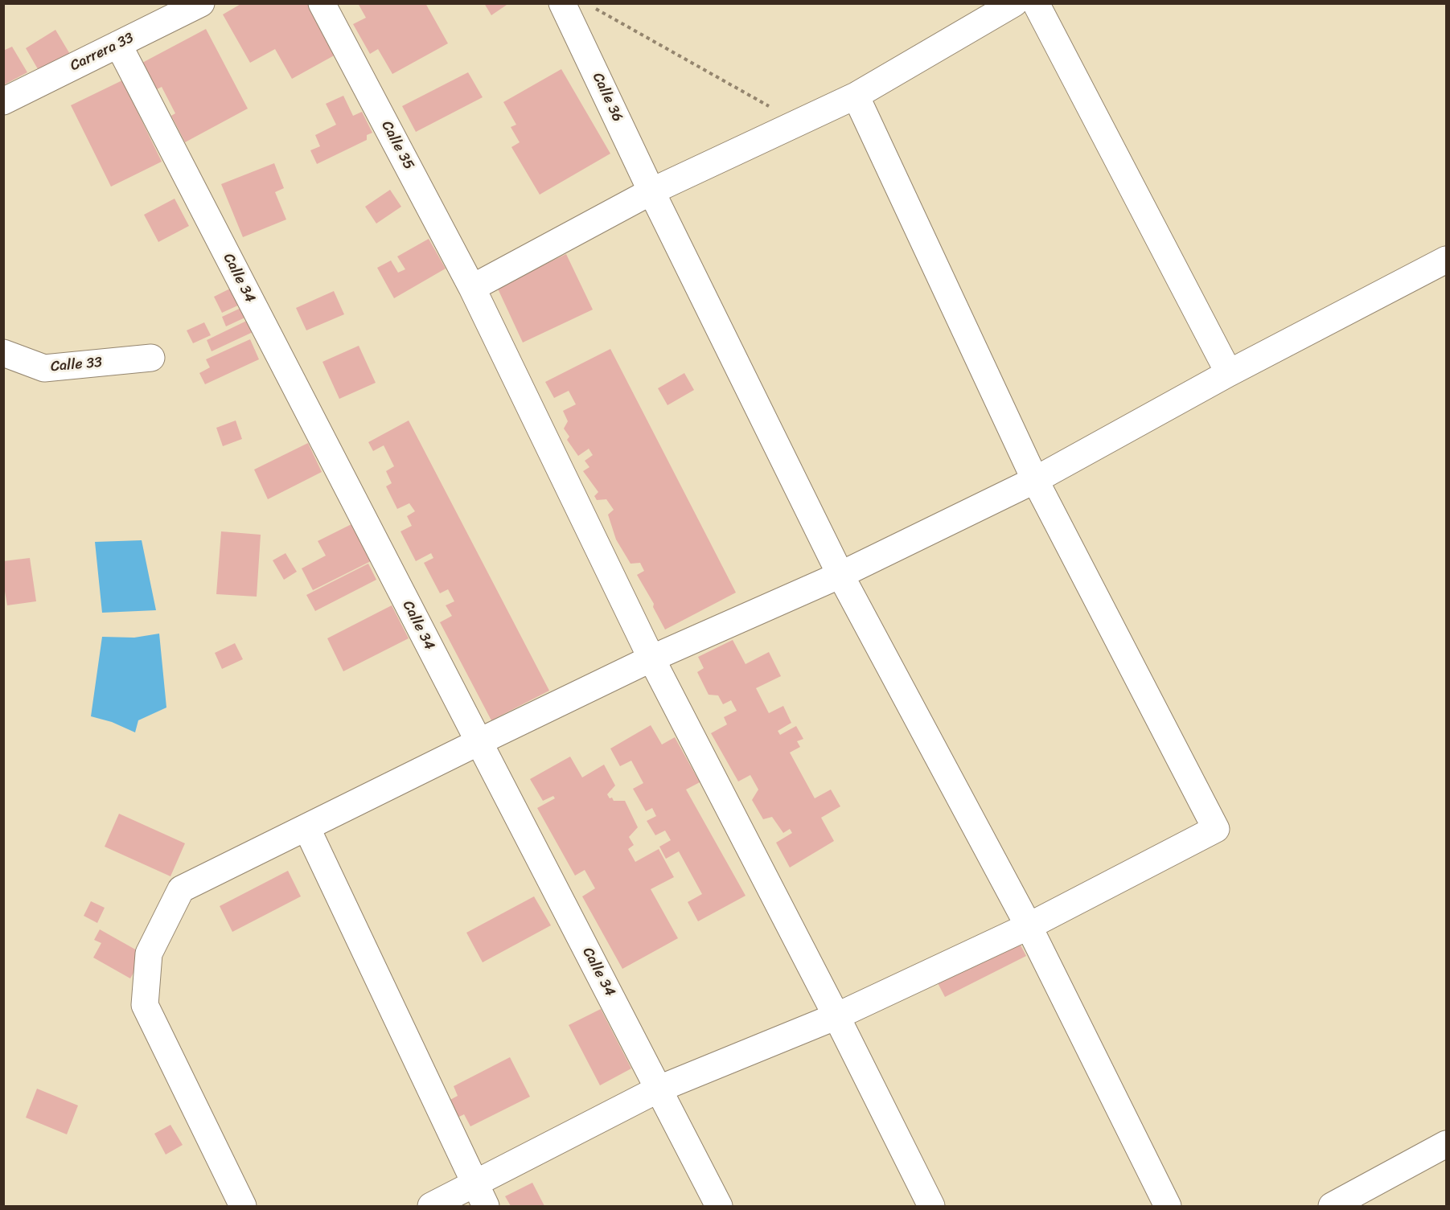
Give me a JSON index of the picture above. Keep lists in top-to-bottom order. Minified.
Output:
{"streets":{"street":["Carrera 33","Calle 36","Calle 35","Calle 34","Calle 33"]},"crossings":[["Carrera 33","Calle 34"]]}
